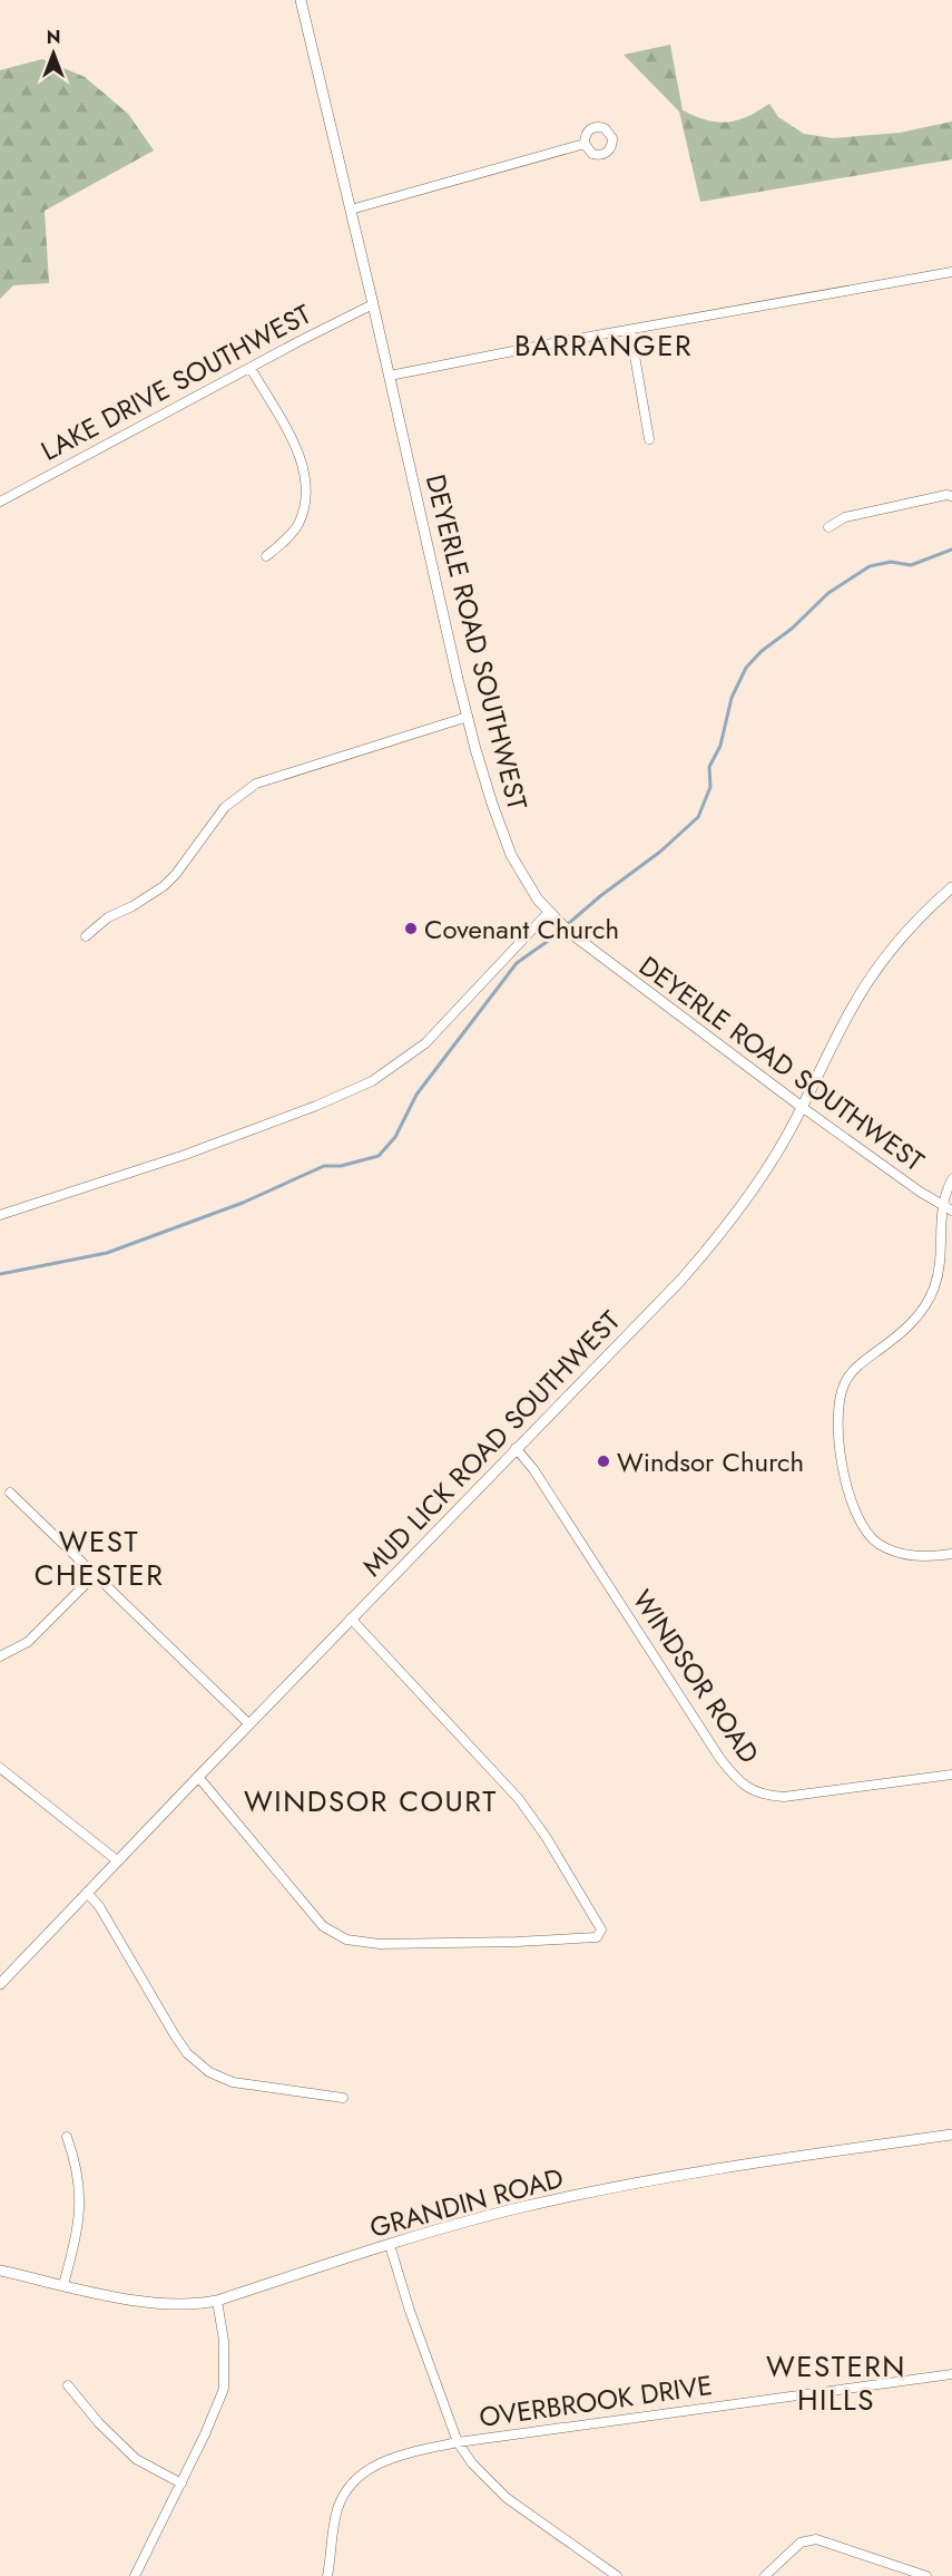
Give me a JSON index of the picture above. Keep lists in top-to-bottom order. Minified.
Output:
{"streets":{"street":["LAKE DRIVE SOUTHWEST","DEYERLE ROAD SOUTHWEST","MUD LICK ROAD SOUTHWEST","WINDSOR ROAD","GRANDIN ROAD","OVERBROOK DRIVE"]},"crossings":[["LAKE DRIVE SOUTHWEST","DEYERLE ROAD SOUTHWEST"],["DEYERLE ROAD SOUTHWEST","MUD LICK ROAD SOUTHWEST"],["MUD LICK ROAD SOUTHWEST","WINDSOR ROAD"]],"districts":["BARRANGER","WEST CHESTER","WINDSOR COURT","WESTERN HILLS"],"places":["Covenant Church","Windsor Church"],"north":"top"}
